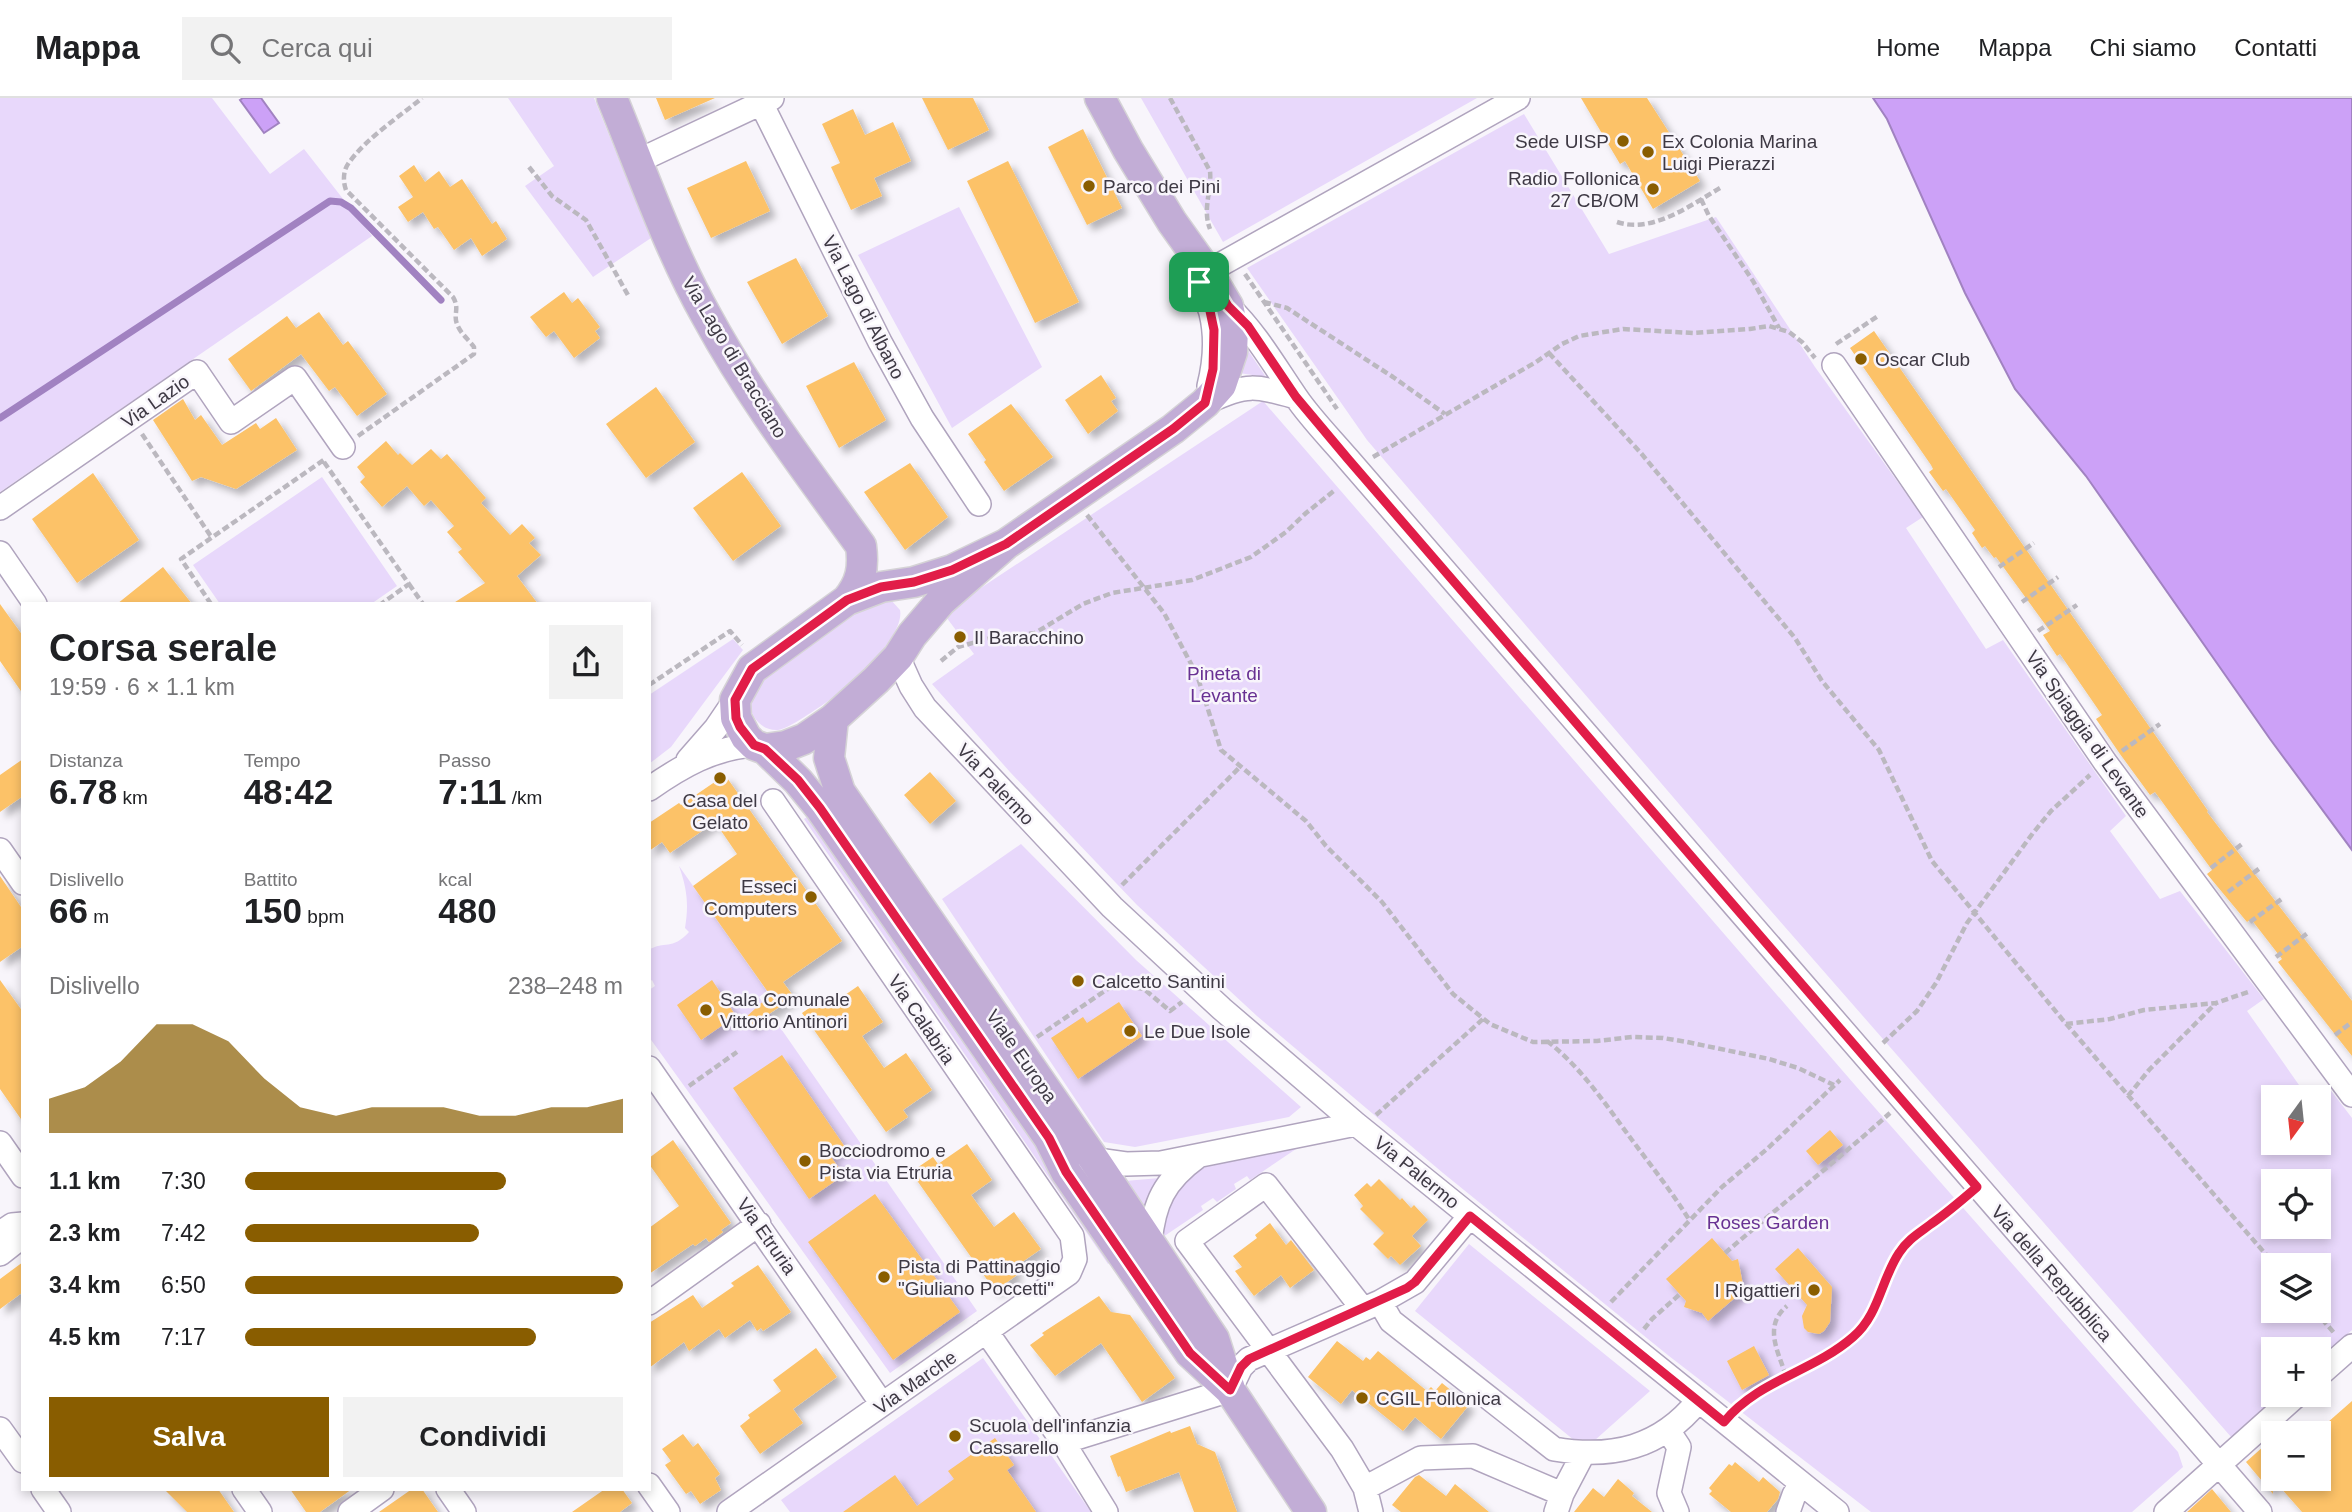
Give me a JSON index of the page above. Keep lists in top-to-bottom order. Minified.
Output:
{"streets":{"main road":["Via Lago di Bracciano","Viale Europa"],"street":["Via Lago di Albano","Via Lazio","Via Spiaggia di Levante","Via Palermo","Via Calabria","Via Etruria","Via della Repubblica","Via Marche"]},"crossings":[["Via Palermo","Viale Europa"],["Via Calabria","Via Marche"],["Via Etruria","Via Marche"]],"parks":["Pineta di Levante","Roses Garden"],"places":["Sede UISP","Ex Colonia Marina Luigi Pierazzi","Parco dei Pini","Radio Follonica 27 CB/OM","Oscar Club","Il Baracchino","Casa del Gelato","Esseci Computers","Calcetto Santini","Sala Comunale Vittorio Antinori","Le Due Isole","Bocciodromo e Pista via Etruria","Pista di Pattinaggio \"Giuliano Poccetti\"","I Rigattieri","CGIL Follonica","Scuola dell'infanzia Cassarello"],"north":"bottom","page":{"header":"Mappa","search":"Cerca qui","nav":["Home","Mappa","Chi siamo","Contatti"],"heading":["Corsa serale","19:59 · 6 × 1.1 km"],"stats":[["Distanza","6.78 km"],["Tempo","48:42"],["Passo","7:11 /km"],["Dislivello","66 m"],["Battito","150 bpm"],["kcal","480"]],"chart":["Dislivello","238–248 m"],"map_buttons":["+","−"],"list":[{"name":"1.1 km","note":"7:30"},{"name":"2.3 km","note":"7:42"},{"name":"3.4 km","note":"6:50"},{"name":"4.5 km","note":"7:17"}],"buttons":["Salva","Condividi"]}}
